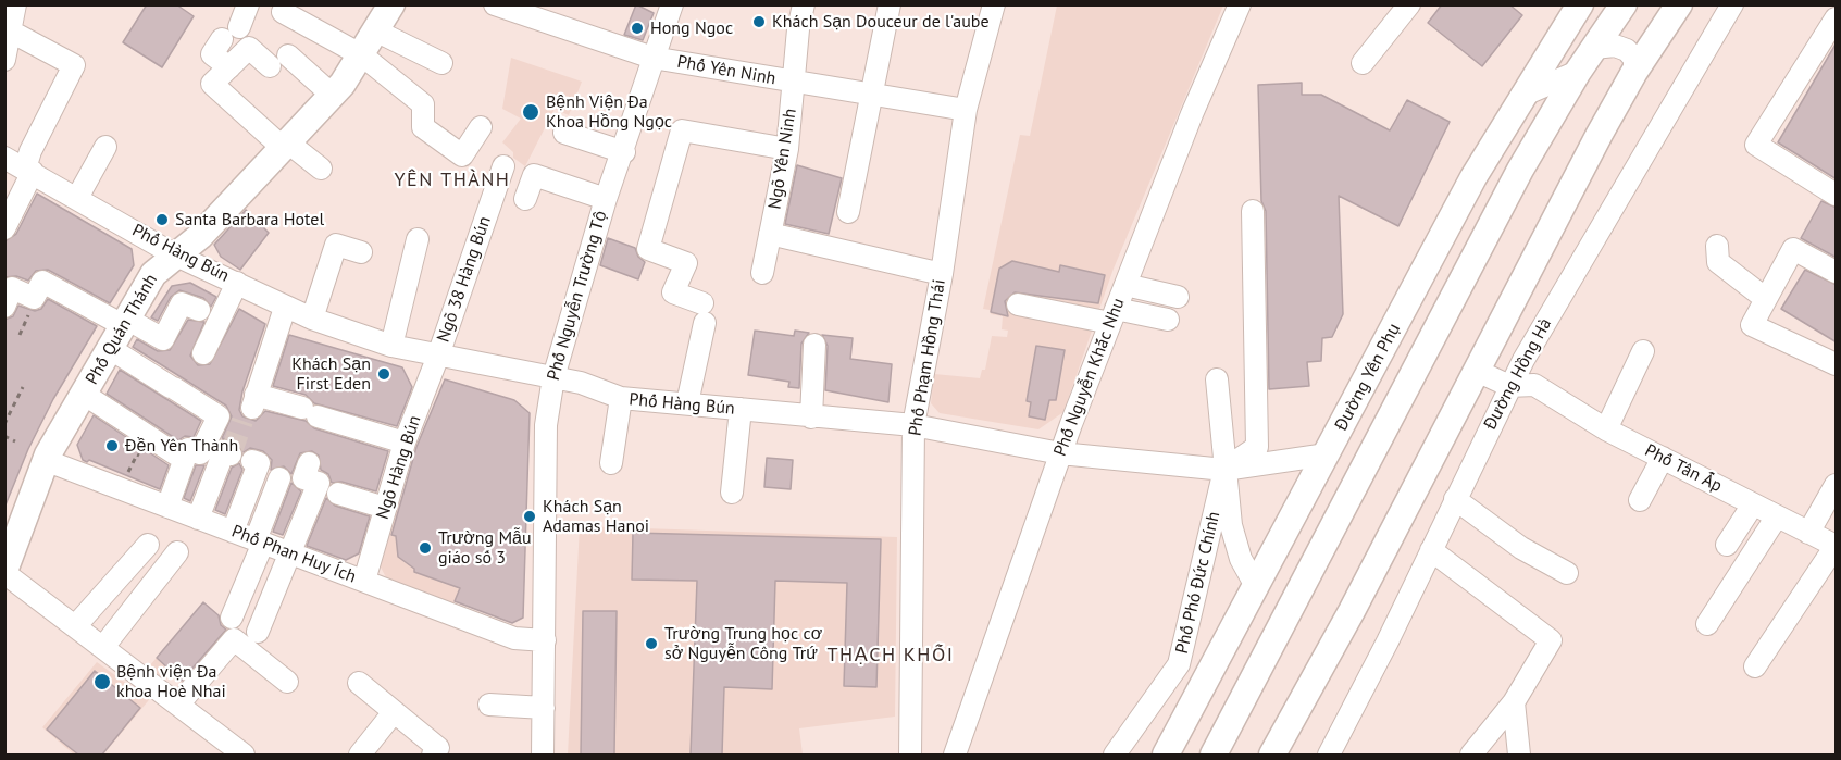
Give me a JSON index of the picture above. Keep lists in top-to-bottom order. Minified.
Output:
{"streets":{"main road":["Phố Quán Thánh","Đường Yên Phụ"],"street":["Phố Yên Ninh","Ngõ Yên Ninh","Phố Hàng Bún","Ngõ 38 Hàng Bún","Phố Nguyễn Trường Tộ","Phố Phạm Hồng Thái","Đường Hồng Hà","Phố Nguyễn Khắc Nhu","Ngõ Hàng Bún","Phố Tân Ấp","Phố Phan Huy Ích","Phố Phó Đức Chính"]},"crossings":[["Phố Yên Ninh","Ngõ Yên Ninh"],["Phố Yên Ninh","Phố Nguyễn Trường Tộ"],["Phố Yên Ninh","Phố Phạm Hồng Thái"],["Phố Hàng Bún","Ngõ 38 Hàng Bún"],["Phố Hàng Bún","Phố Nguyễn Trường Tộ"],["Phố Hàng Bún","Phố Quán Thánh"],["Phố Hàng Bún","Phố Phạm Hồng Thái"],["Phố Hàng Bún","Phố Nguyễn Khắc Nhu"],["Phố Hàng Bún","Đường Yên Phụ"],["Phố Hàng Bún","Ngõ Hàng Bún"],["Phố Hàng Bún","Phố Phó Đức Chính"],["Ngõ 38 Hàng Bún","Ngõ Hàng Bún"],["Phố Nguyễn Trường Tộ","Phố Phan Huy Ích"],["Phố Quán Thánh","Phố Phan Huy Ích"],["Ngõ Hàng Bún","Phố Phan Huy Ích"]],"districts":["YÊN THÀNH","THẠCH KHỐI"],"places":["Khách Sạn Douceur de l'aube","Hong Ngoc","Bệnh Viện Đa Khoa Hồng Ngọc","Santa Barbara Hotel","Khách Sạn First Eden","Đền Yên Thành","Khách Sạn Adamas Hanoi","Trường Mẫu giáo số 3","Trường Trung học cơ sở Nguyễn Công Trứ","Bệnh viện Đa khoa Hoè Nhai"]}
